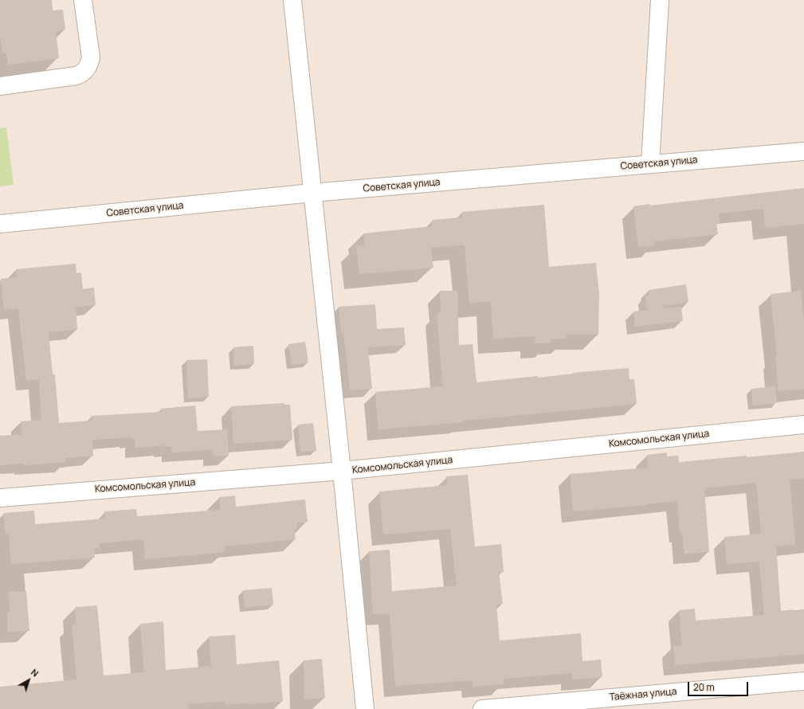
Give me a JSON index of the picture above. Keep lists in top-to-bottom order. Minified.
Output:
{"streets":{"street":["Советская улица","Комсомольская улица","Таёжная улица"]},"scale_bar":"20 m","north":"top right"}
